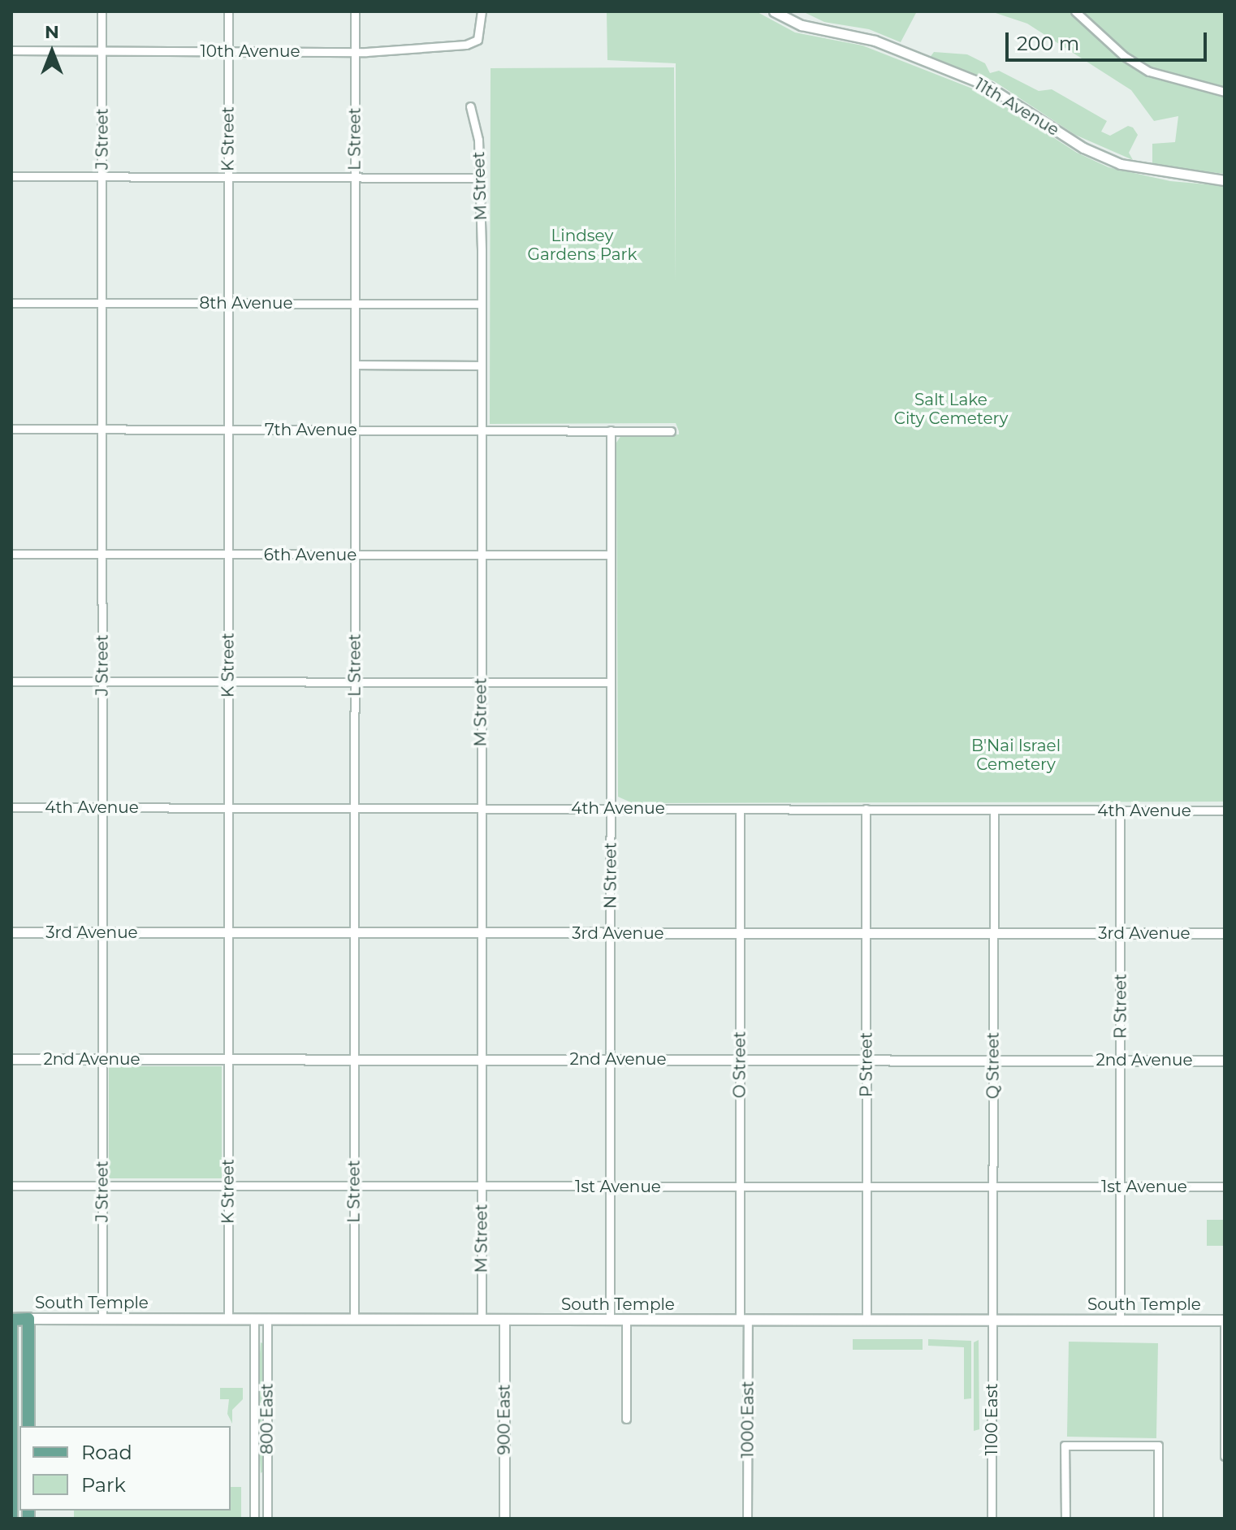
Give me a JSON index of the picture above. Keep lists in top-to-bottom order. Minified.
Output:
{"streets":{"main road":["South Temple"],"street":["10th Avenue","11th Avenue","J Street","K Street","L Street","M Street","8th Avenue","7th Avenue","6th Avenue","4th Avenue","N Street","3rd Avenue","R Street","2nd Avenue","O Street","P Street","Q Street","1st Avenue","800 East","900 East","1000 East","1100 East"]},"crossings":[["10th Avenue","J Street"],["10th Avenue","K Street"],["10th Avenue","L Street"],["J Street","8th Avenue"],["J Street","7th Avenue"],["J Street","6th Avenue"],["J Street","4th Avenue"],["J Street","3rd Avenue"],["J Street","2nd Avenue"],["J Street","1st Avenue"],["J Street","South Temple"],["K Street","8th Avenue"],["K Street","7th Avenue"],["K Street","6th Avenue"],["K Street","4th Avenue"],["K Street","3rd Avenue"],["K Street","2nd Avenue"],["K Street","1st Avenue"],["K Street","South Temple"],["L Street","8th Avenue"],["L Street","7th Avenue"],["L Street","6th Avenue"],["L Street","4th Avenue"],["L Street","3rd Avenue"],["L Street","2nd Avenue"],["L Street","1st Avenue"],["L Street","South Temple"],["M Street","8th Avenue"],["M Street","7th Avenue"],["M Street","6th Avenue"],["M Street","4th Avenue"],["M Street","3rd Avenue"],["M Street","2nd Avenue"],["M Street","1st Avenue"],["M Street","South Temple"],["7th Avenue","N Street"],["6th Avenue","N Street"],["4th Avenue","N Street"],["4th Avenue","R Street"],["4th Avenue","O Street"],["4th Avenue","P Street"],["4th Avenue","Q Street"],["N Street","3rd Avenue"],["N Street","2nd Avenue"],["N Street","1st Avenue"],["N Street","South Temple"],["3rd Avenue","R Street"],["3rd Avenue","O Street"],["3rd Avenue","P Street"],["3rd Avenue","Q Street"],["R Street","2nd Avenue"],["R Street","1st Avenue"],["R Street","South Temple"],["2nd Avenue","O Street"],["2nd Avenue","P Street"],["2nd Avenue","Q Street"],["O Street","1st Avenue"],["O Street","South Temple"],["O Street","1000 East"],["P Street","1st Avenue"],["P Street","South Temple"],["Q Street","1st Avenue"],["Q Street","South Temple"],["Q Street","1100 East"],["South Temple","800 East"],["South Temple","900 East"],["South Temple","1000 East"],["South Temple","1100 East"]],"parks":["Lindsey Gardens Park","Salt Lake City Cemetery","B'Nai Israel Cemetery"],"legend":["Road","Park"],"scale_bar":"200 m","north":"top"}
